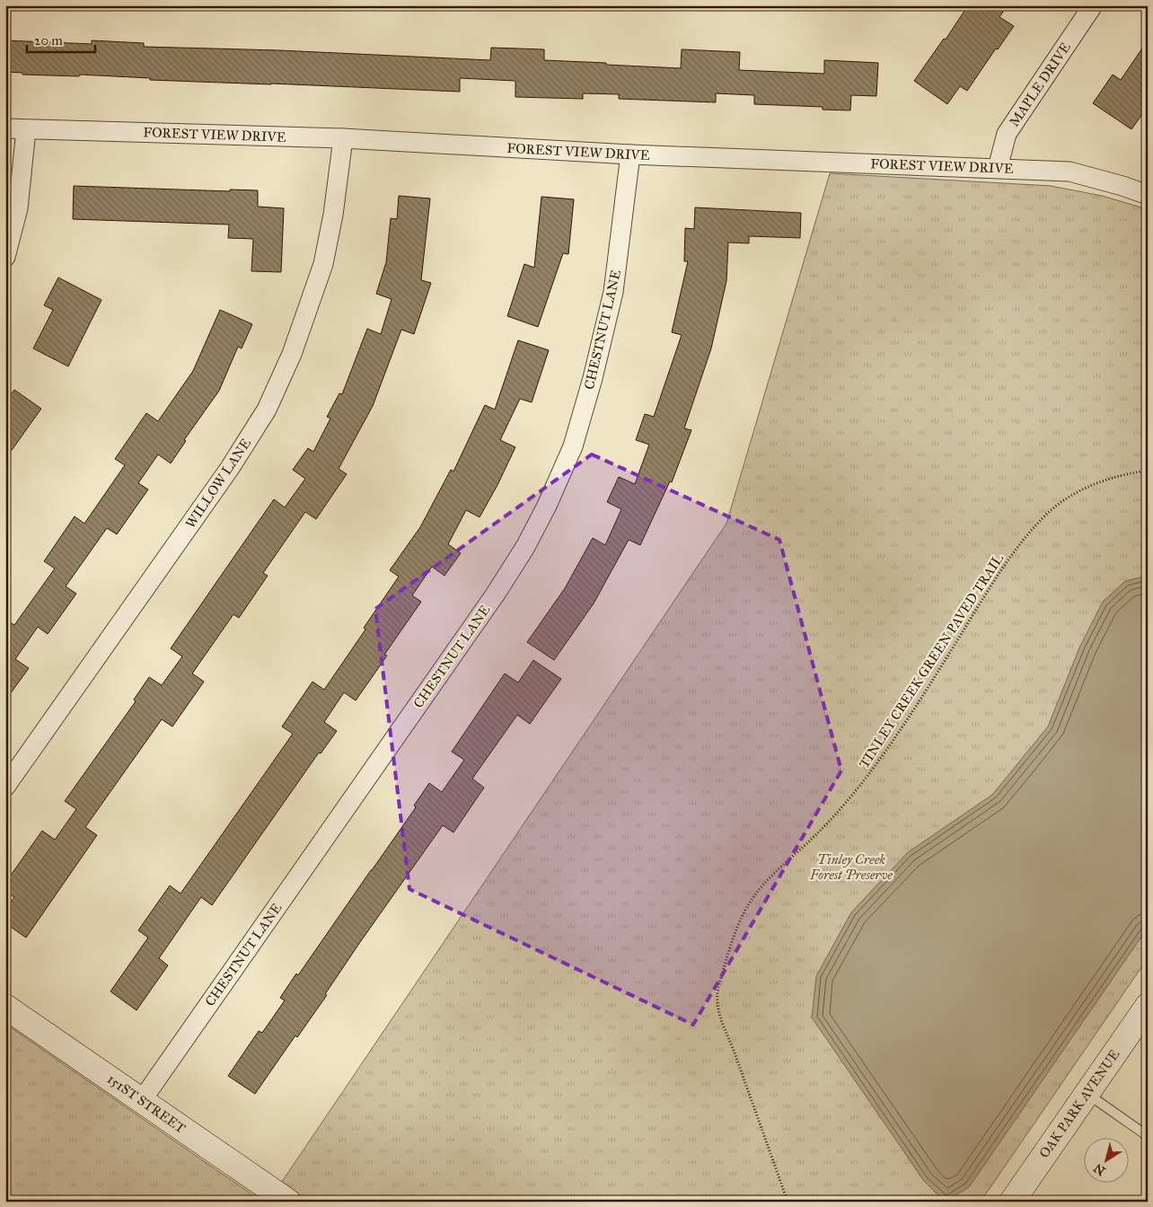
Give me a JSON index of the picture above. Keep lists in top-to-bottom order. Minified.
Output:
{"streets":{"street":["MAPLE DRIVE","FOREST VIEW DRIVE","CHESTNUT LANE","WILLOW LANE","151ST STREET","OAK PARK AVENUE"],"path":["TINLEY CREEK GREEN PAVED TRAIL"]},"crossings":[["MAPLE DRIVE","FOREST VIEW DRIVE"],["FOREST VIEW DRIVE","CHESTNUT LANE"],["FOREST VIEW DRIVE","WILLOW LANE"],["CHESTNUT LANE","151ST STREET"]],"parks":["Tinley Creek Forest Preserve"],"scale_bar":"20 m","north":"bottom left"}
